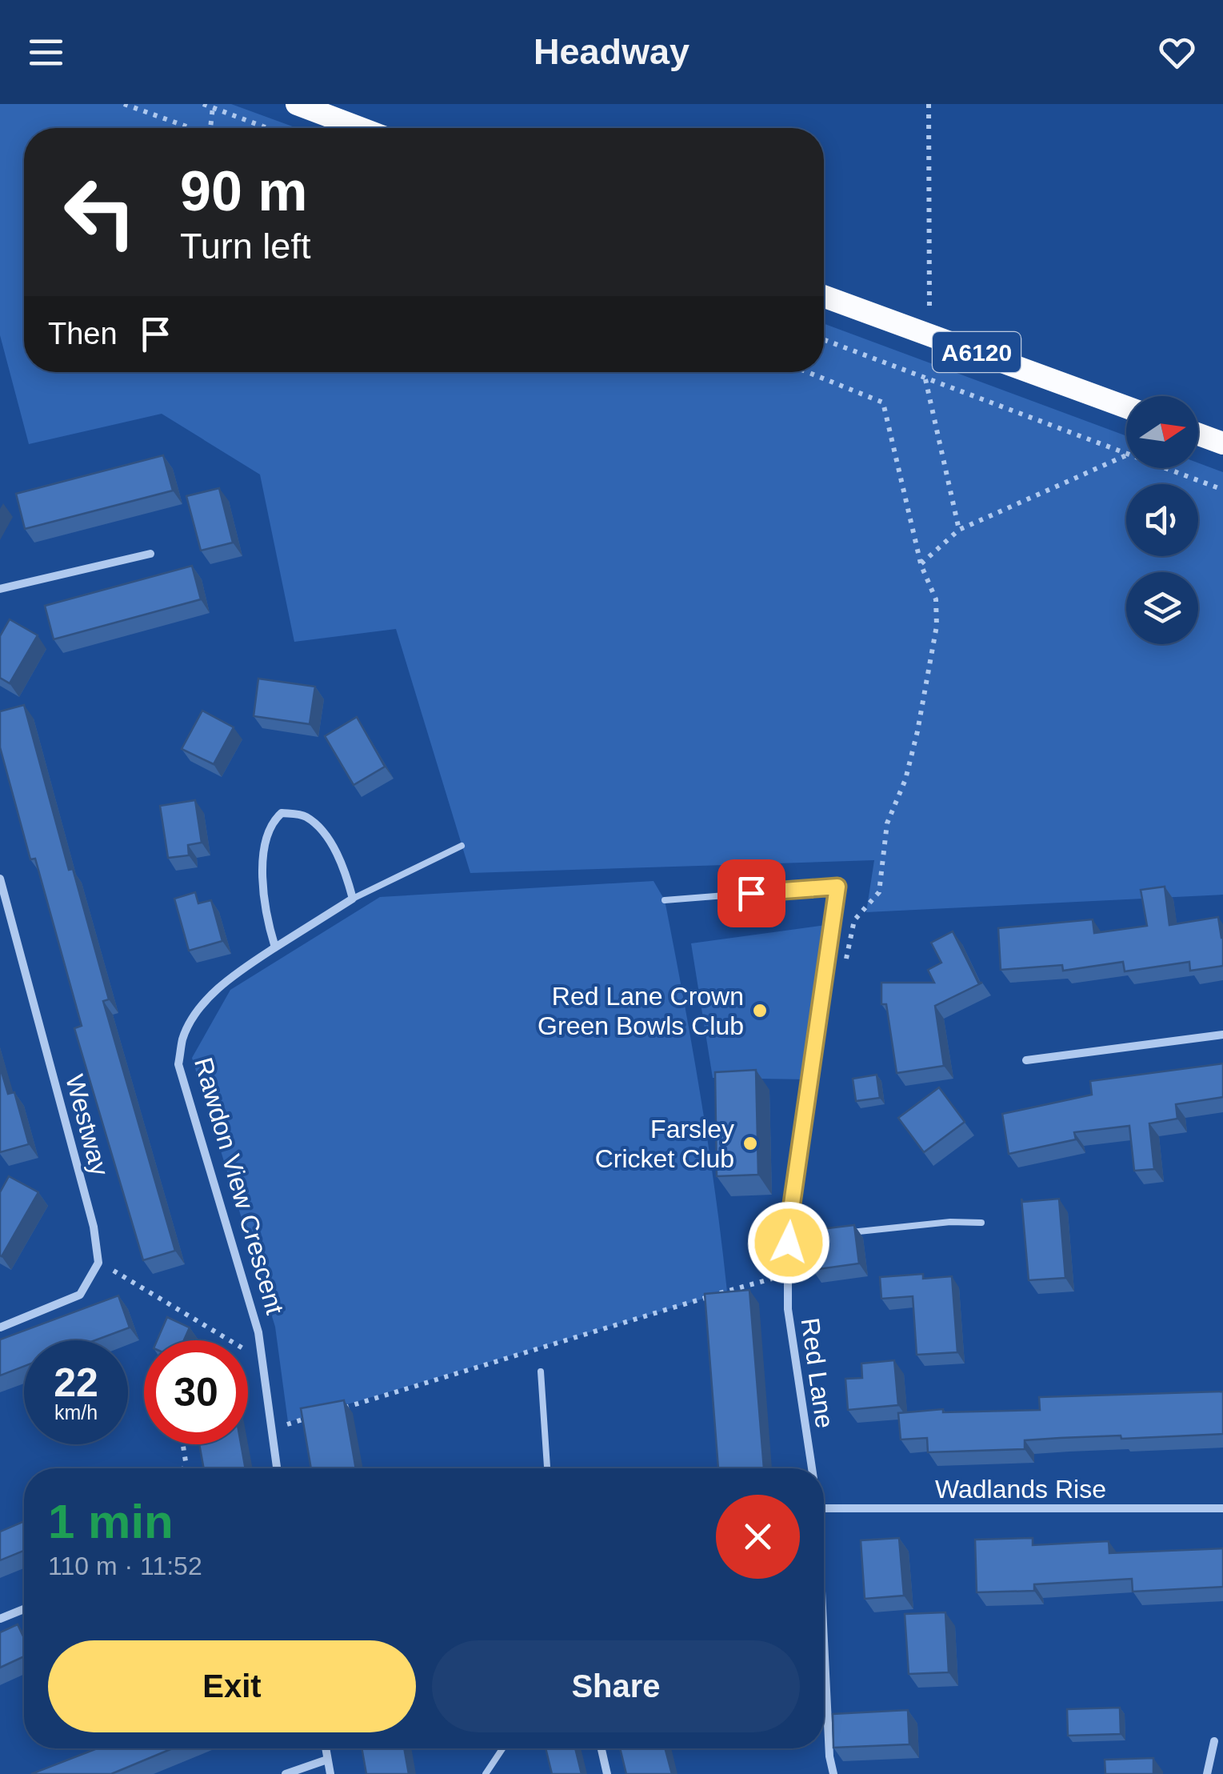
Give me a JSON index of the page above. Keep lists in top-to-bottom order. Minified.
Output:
{"streets":{"highway":["A6120"],"street":["Westway","Rawdon View Crescent","Red Lane","Wadlands Rise"]},"places":["Red Lane Crown Green Bowls Club","Farsley Cricket Club"],"north":"right","page":{"header":"Headway","turn":["90 m","Turn left"],"then":"Then","speed":"22 km/h","limit":"30","heading":["1 min","110 m · 11:52"],"buttons":["Exit","Share"]}}
